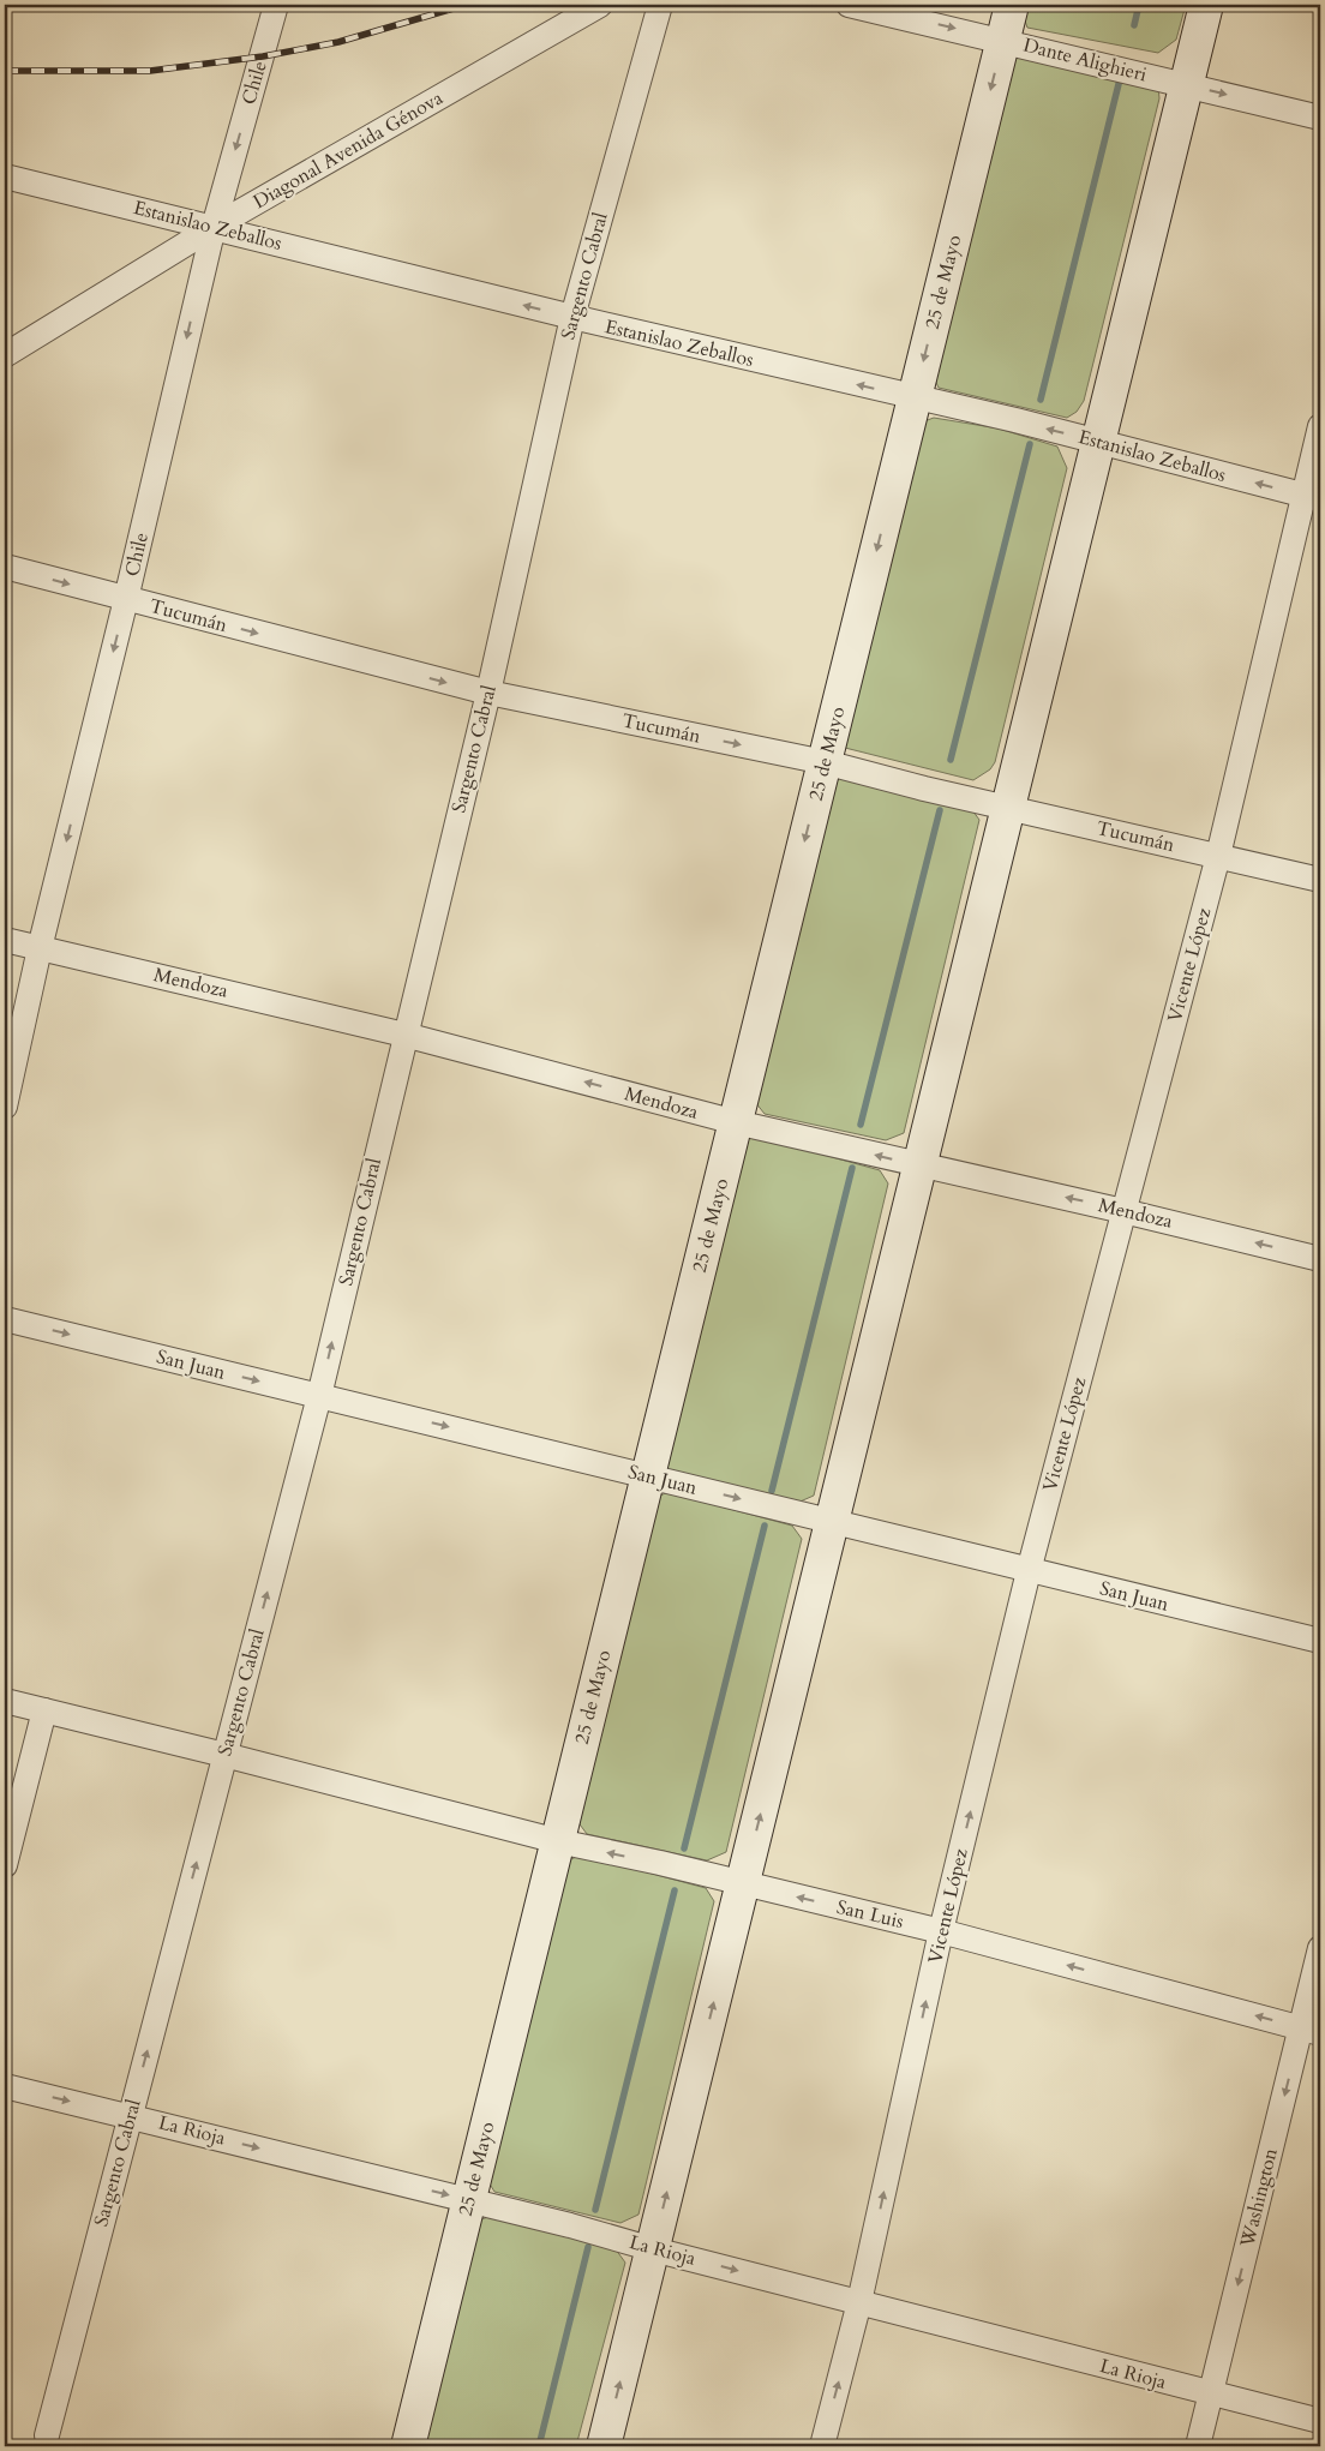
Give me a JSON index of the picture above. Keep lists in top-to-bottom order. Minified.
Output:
{"streets":{"street":["Dante Alighieri","Chile","Diagonal Avenida Génova","Estanislao Zeballos","Sargento Cabral","25 de Mayo","Tucumán","Vicente López","Mendoza","San Juan","San Luis","La Rioja","Washington"]},"crossings":[["Dante Alighieri","25 de Mayo"],["Chile","Diagonal Avenida Génova"],["Chile","Estanislao Zeballos"],["Chile","Tucumán"],["Chile","Mendoza"],["Diagonal Avenida Génova","Estanislao Zeballos"],["Estanislao Zeballos","Sargento Cabral"],["Estanislao Zeballos","25 de Mayo"],["Estanislao Zeballos","Vicente López"],["Sargento Cabral","Tucumán"],["Sargento Cabral","Mendoza"],["Sargento Cabral","San Juan"],["Sargento Cabral","San Luis"],["Sargento Cabral","La Rioja"],["25 de Mayo","Tucumán"],["25 de Mayo","Mendoza"],["25 de Mayo","San Juan"],["25 de Mayo","San Luis"],["25 de Mayo","La Rioja"],["Tucumán","Vicente López"],["Vicente López","Mendoza"],["Vicente López","San Juan"],["Vicente López","San Luis"],["Vicente López","La Rioja"],["San Luis","Washington"],["La Rioja","Washington"]],"one_way":["Dante Alighieri","Chile","Estanislao Zeballos","Sargento Cabral","Tucumán","Mendoza","San Juan","San Luis","La Rioja","Washington"]}
